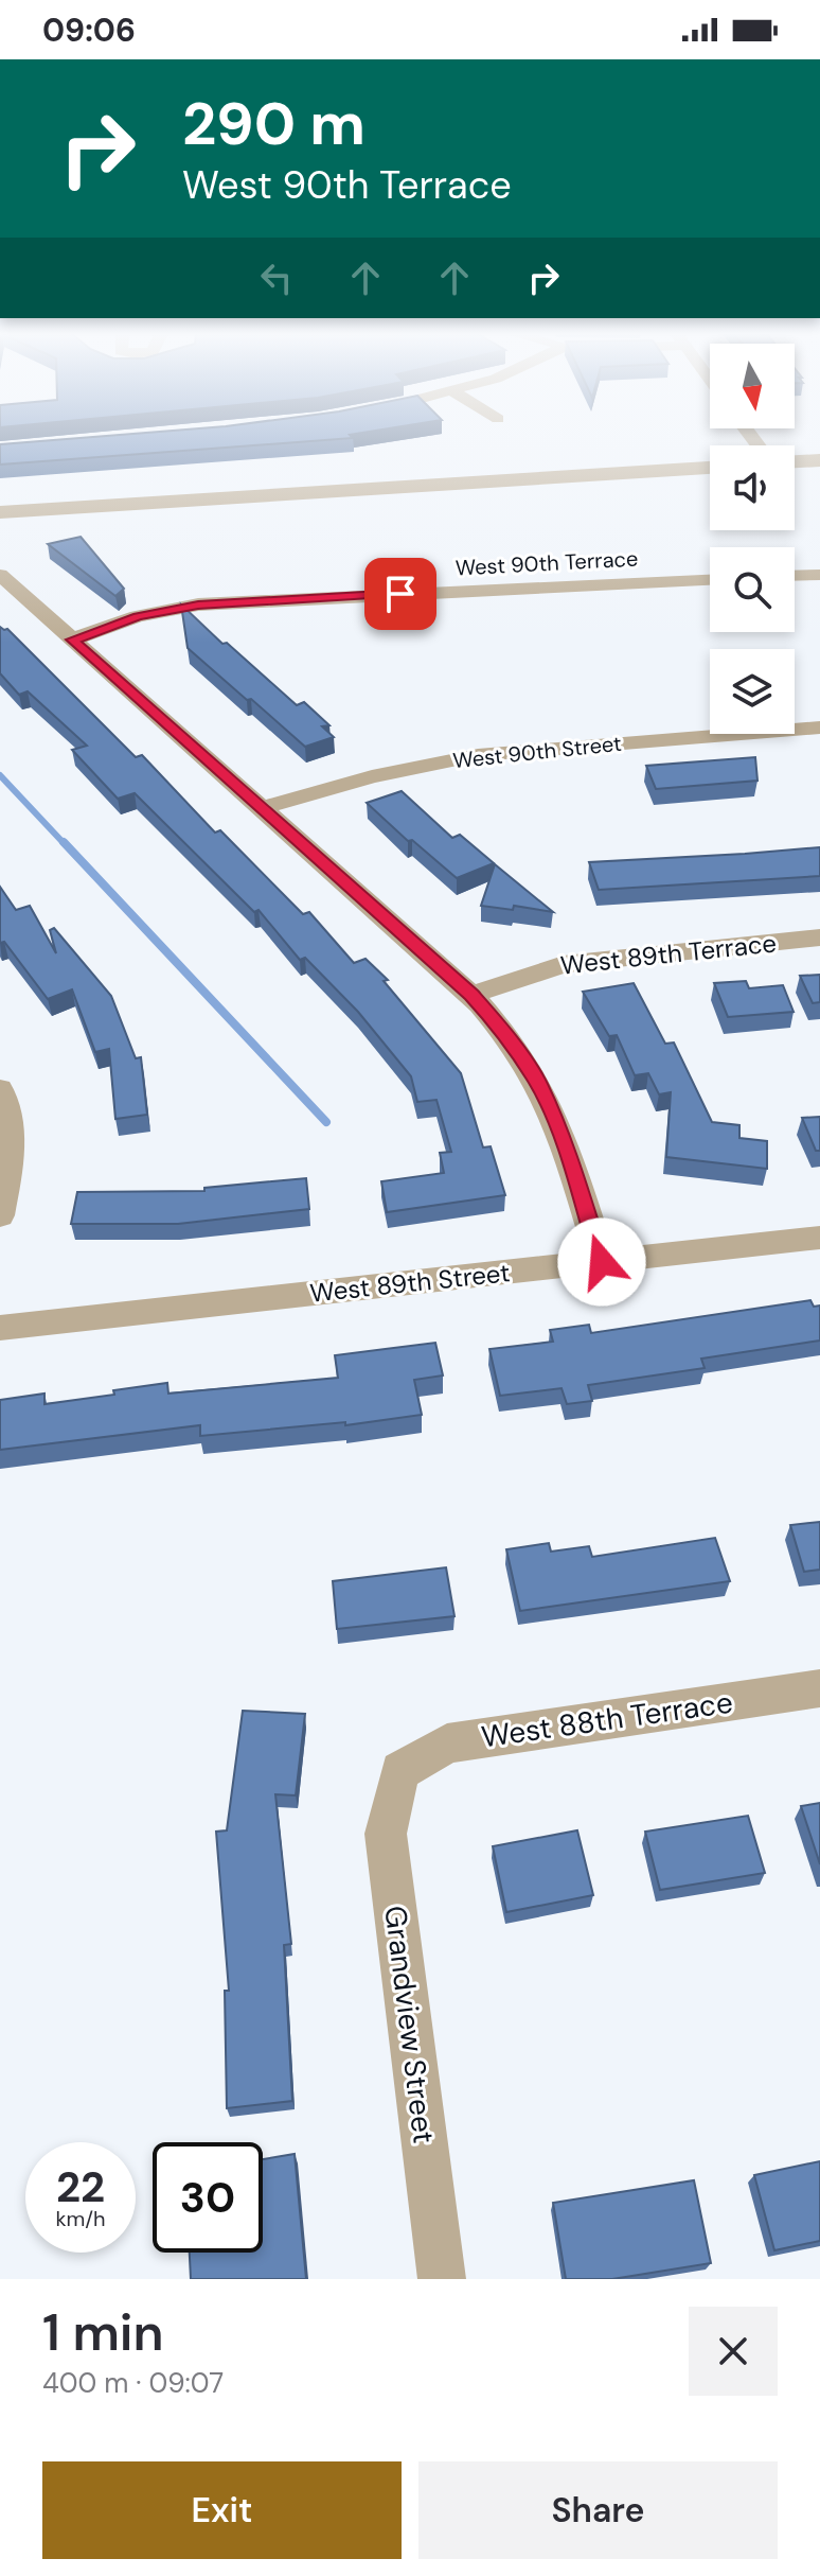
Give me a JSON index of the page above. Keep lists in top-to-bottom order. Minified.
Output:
{"streets":{"street":["West 90th Terrace","West 90th Street","West 89th Terrace","West 89th Street","West 88th Terrace","Grandview Street"]},"crossings":[["West 88th Terrace","Grandview Street"]],"north":"bottom","page":{"status":"09:06","turn":["290 m","West 90th Terrace"],"speed":"22 km/h","limit":"30","heading":["1 min","400 m · 09:07"],"buttons":["Exit","Share"]}}
